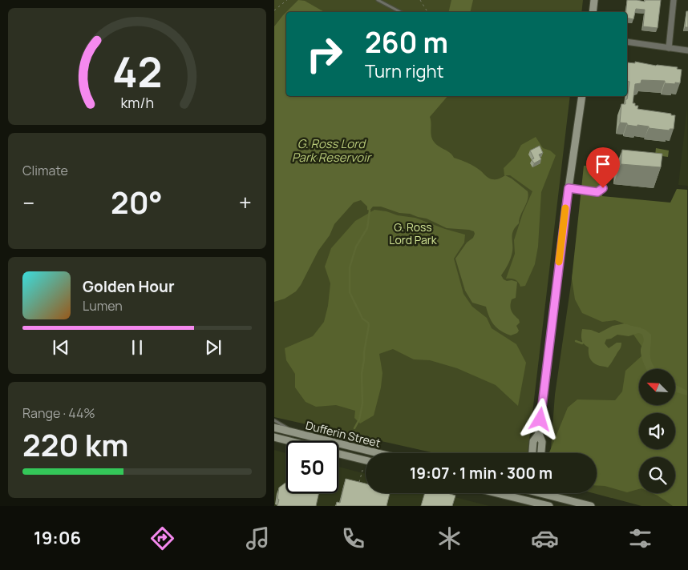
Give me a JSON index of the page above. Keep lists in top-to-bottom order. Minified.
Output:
{"streets":{"main road":["Dufferin Street"]},"water":["G. Ross Lord Park Reservoir"],"parks":["G. Ross Lord Park"],"north":"top left","page":{"turn":["260 m","Turn right"],"tile":["Climate",["Range · 44%","220 km"]],"heat":["−","20°","+"],"song":["Golden Hour","Lumen"],"limit":"50","trip":"19:07 · 1 min · 300 m","tabs":"19:06","gauge":["42","km/h"]}}
